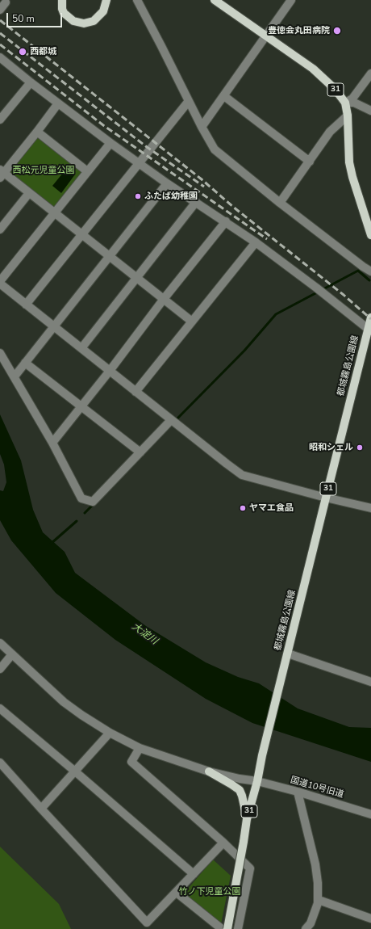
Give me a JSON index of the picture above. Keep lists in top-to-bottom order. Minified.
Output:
{"streets":{"main road":["31","都城霧島公園線"],"street":["国道10号旧道"]},"crossings":[["都城霧島公園線","国道10号旧道"]],"water":["大淀川"],"parks":["西松元児童公園","竹ノ下児童公園"],"places":["豊徳会丸田病院","西都城","ふたば幼稚園","昭和シェル","ヤマエ食品"],"scale_bar":"50 m"}
